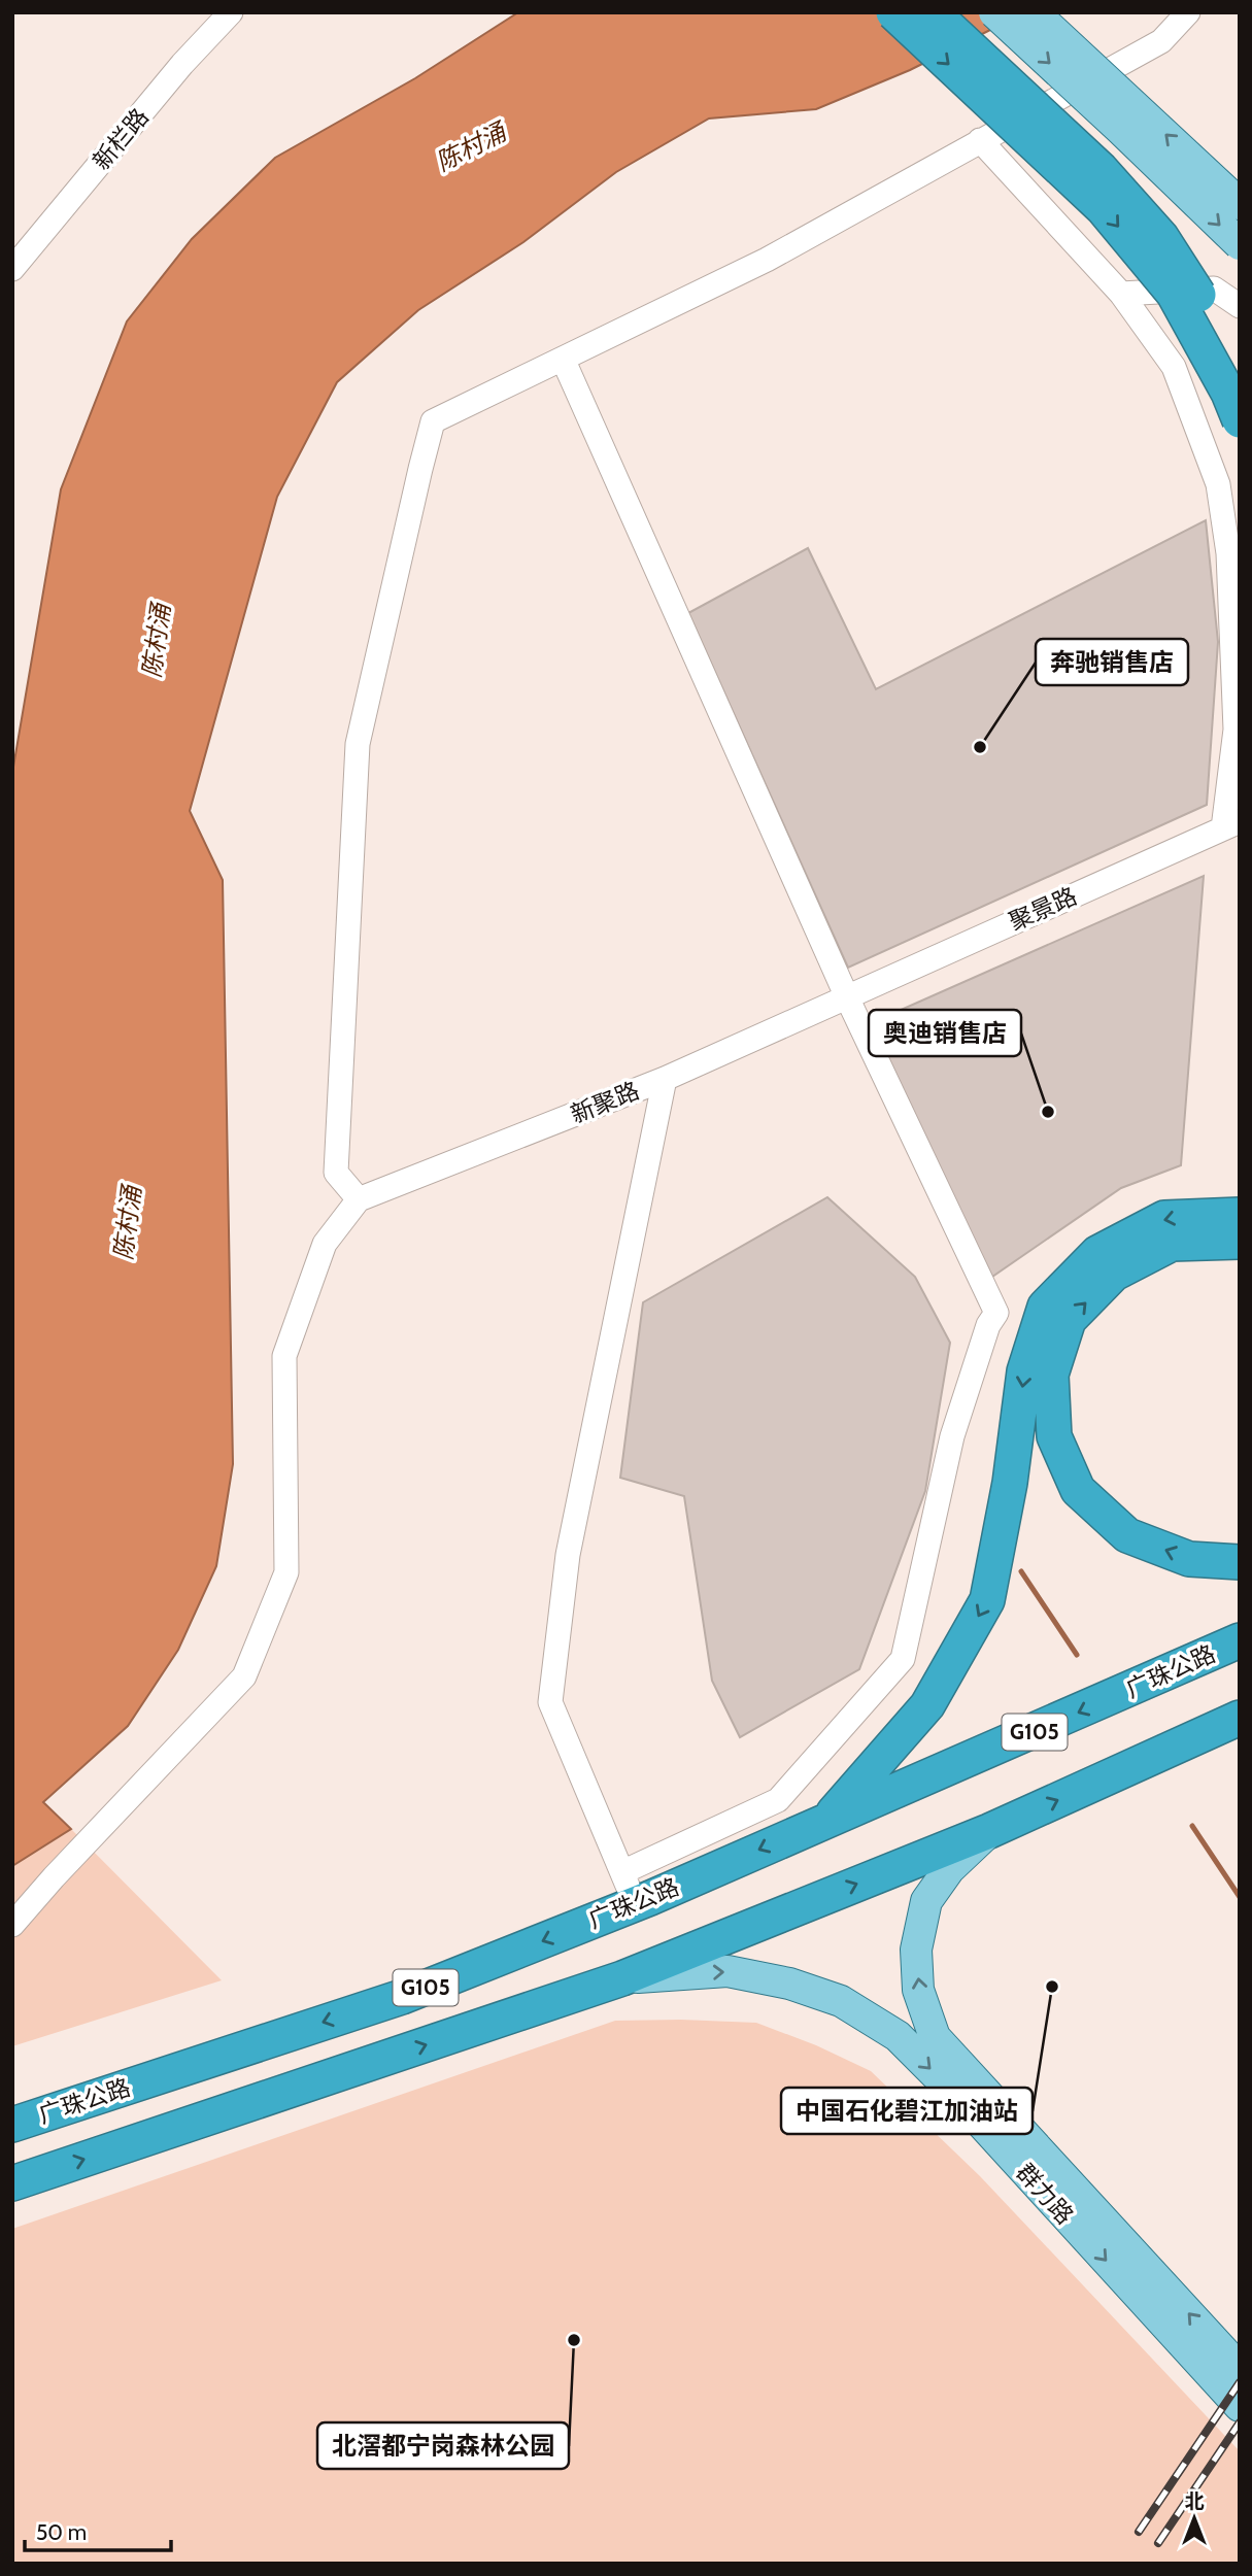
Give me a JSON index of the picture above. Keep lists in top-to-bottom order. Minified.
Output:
{"streets":{"highway":["广珠公路","G105"],"main road":["群力路"],"street":["新栏路","聚景路","新聚路"]},"crossings":[["聚景路","新聚路"],["G105","群力路"]],"water":["陈村涌"],"places":["奔驰销售店","奥迪销售店","中国石化碧江加油站","北滘都宁岗森林公园"],"scale_bar":"50 m","north":"top"}
